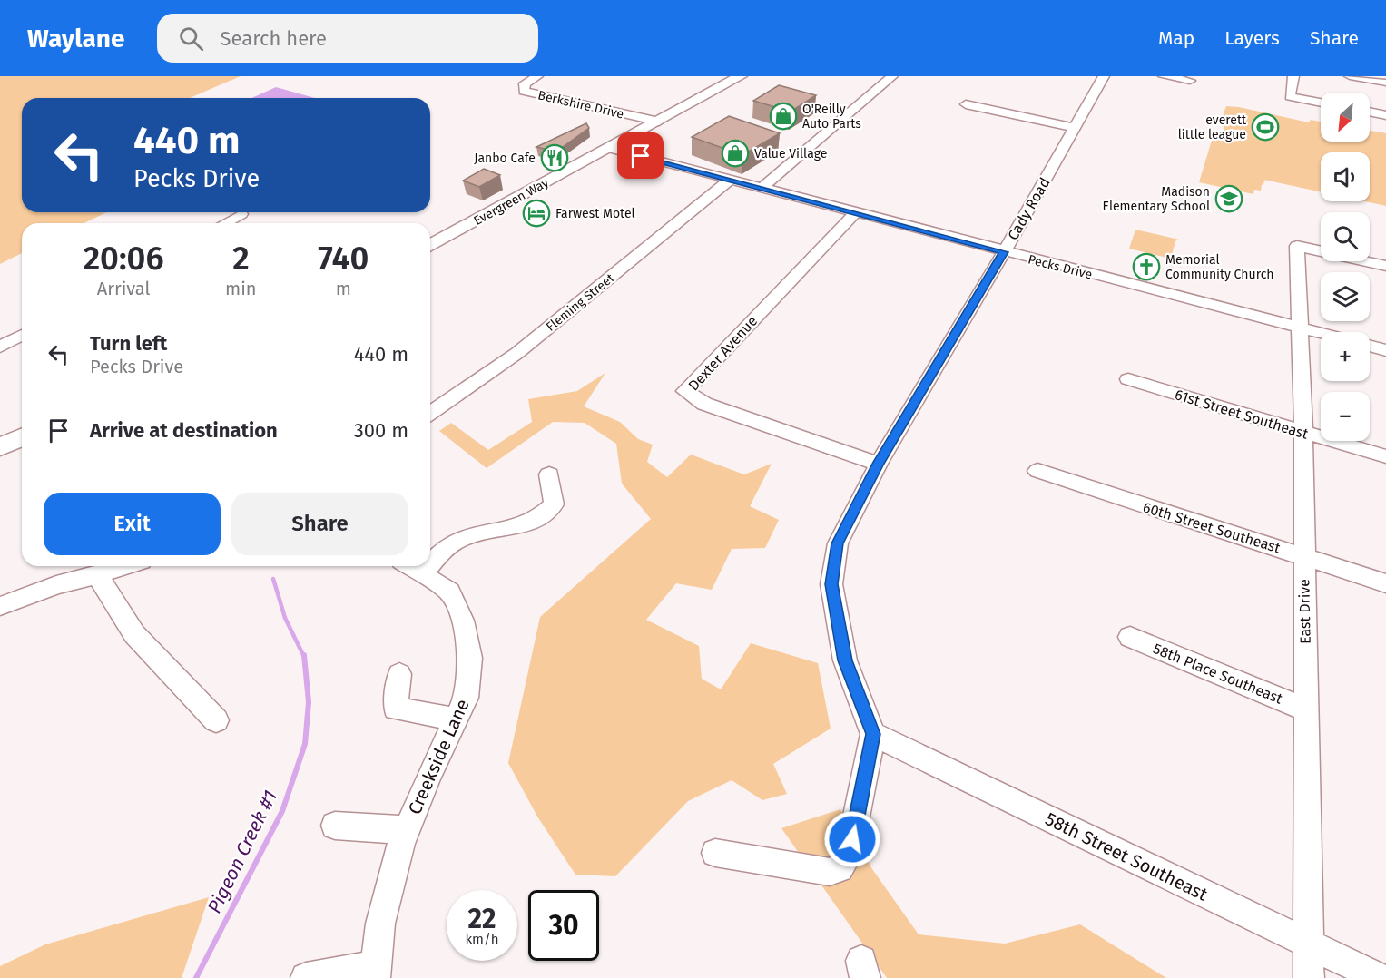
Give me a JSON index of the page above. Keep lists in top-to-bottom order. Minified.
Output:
{"streets":{"main road":["Evergreen Way"],"street":["Berkshire Drive","Cady Road","Pecks Drive","Fleming Street","Dexter Avenue","61st Street Southeast","60th Street Southeast","East Drive","58th Place Southeast","Creekside Lane","58th Street Southeast"]},"crossings":[["Berkshire Drive","Evergreen Way"],["Evergreen Way","Pecks Drive"],["Cady Road","Pecks Drive"],["Cady Road","Dexter Avenue"],["Cady Road","58th Street Southeast"],["Pecks Drive","Fleming Street"],["Pecks Drive","Dexter Avenue"],["Pecks Drive","East Drive"],["61st Street Southeast","East Drive"],["60th Street Southeast","East Drive"],["East Drive","58th Place Southeast"],["East Drive","58th Street Southeast"]],"water":["Pigeon Creek #1"],"places":{"shop":["O'Reilly Auto Parts","Value Village"],"sports":["everett little league"],"restaurant":["Janbo Cafe"],"school or university":["Madison Elementary School"],"hotel":["Farwest Motel"],"church":["Memorial Community Church"]},"north":"bottom left","page":{"header":"Waylane","search":"Search here","nav":["Map","Layers","Share"],"map_buttons":["+","−"],"turn":["440 m","Pecks Drive"],"eta":["20:06","Arrival","2","min","740","m"],"list":[{"name":"Turn left","note":"Pecks Drive","value":"440 m"},{"name":"Arrive at destination","value":"300 m"}],"buttons":["Exit","Share"],"speed":"22 km/h","limit":"30"}}
